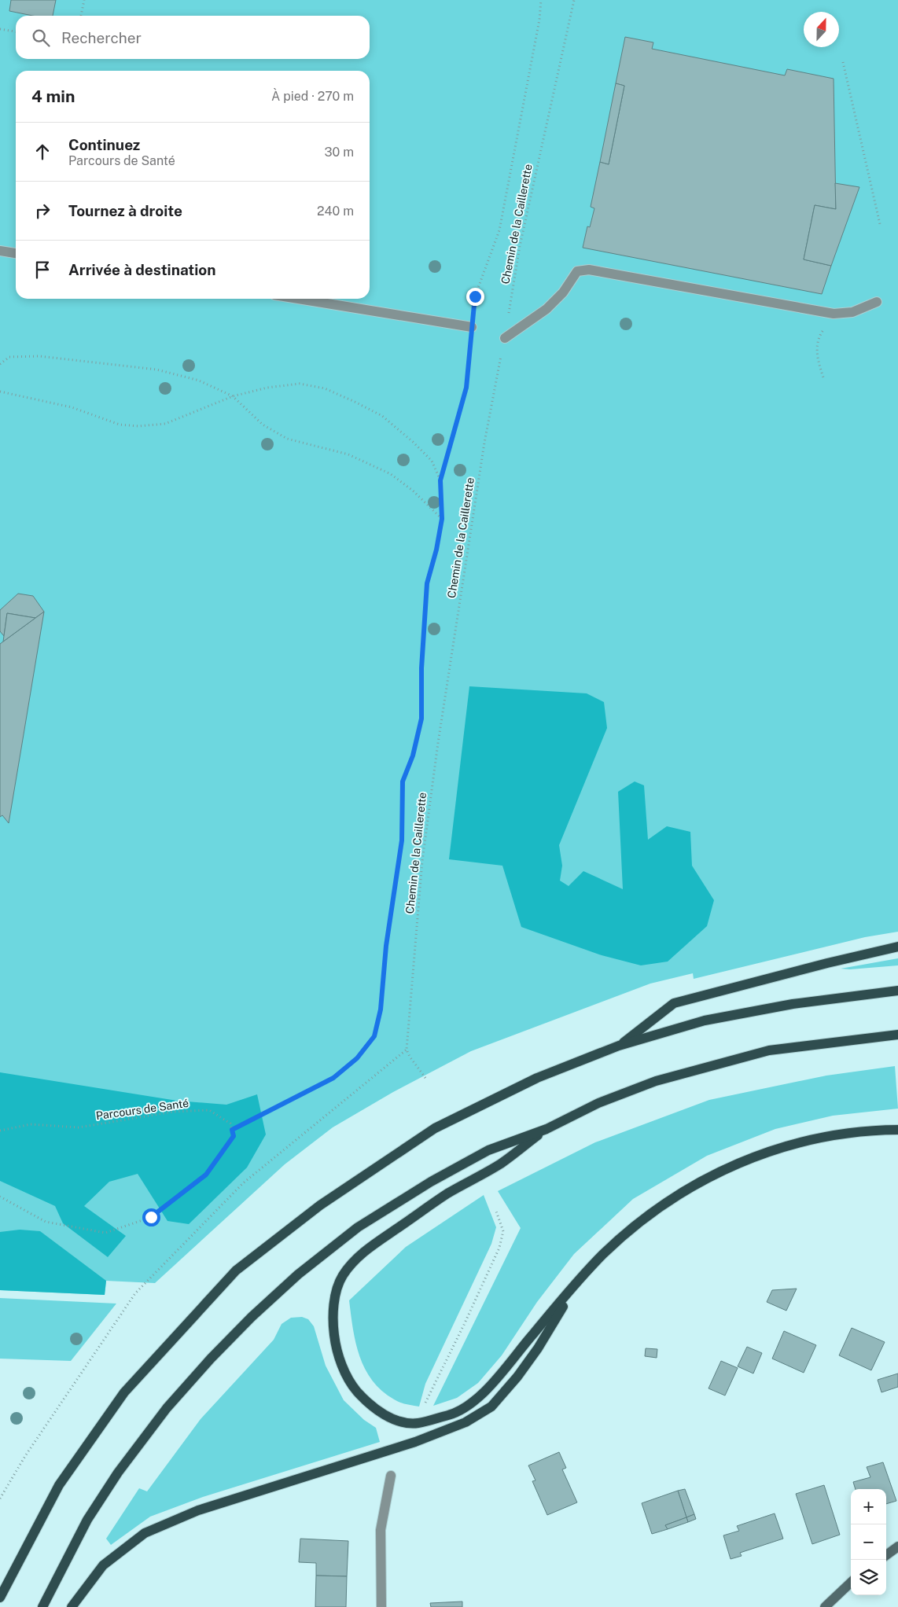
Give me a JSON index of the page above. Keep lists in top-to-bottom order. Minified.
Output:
{"streets":{"path":["Chemin de la Caillerette","Parcours de Santé"]},"north":"top","page":{"search":"Rechercher","heading":["4 min","À pied · 270 m"],"list":[["Continuez","Parcours de Santé","30 m"],["Tournez à droite","240 m"],"Arrivée à destination"],"map_buttons":["+","−"]}}
